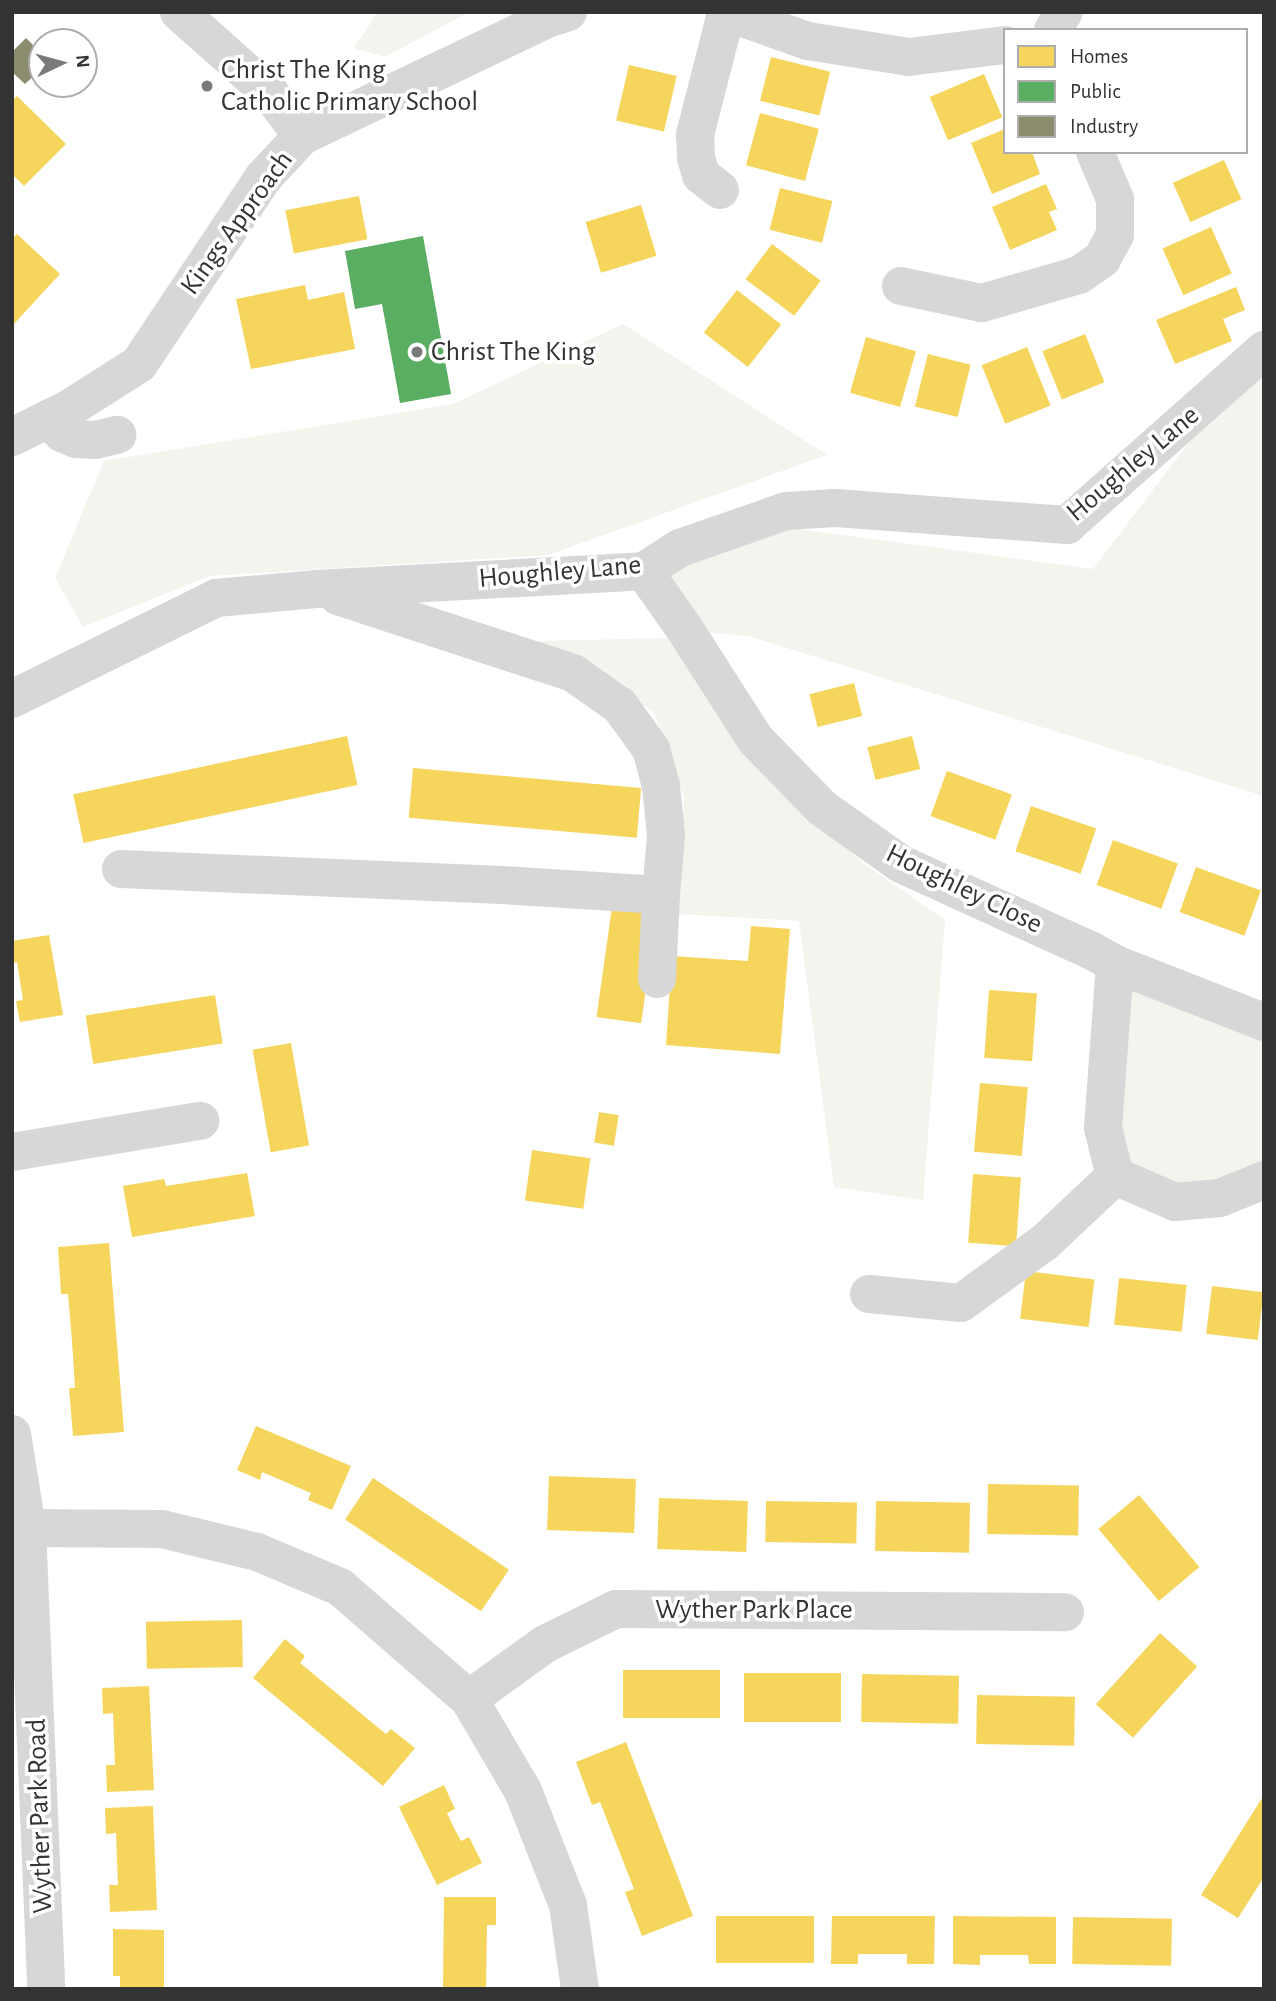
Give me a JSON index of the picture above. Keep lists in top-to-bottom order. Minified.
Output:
{"streets":{"street":["Kings Approach","Houghley Lane","Houghley Close","Wyther Park Place","Wyther Park Road"]},"crossings":[["Houghley Lane","Houghley Close"]],"places":["Christ The King Catholic Primary School","Christ The King"],"legend":["Homes","Public","Industry"],"north":"right"}
